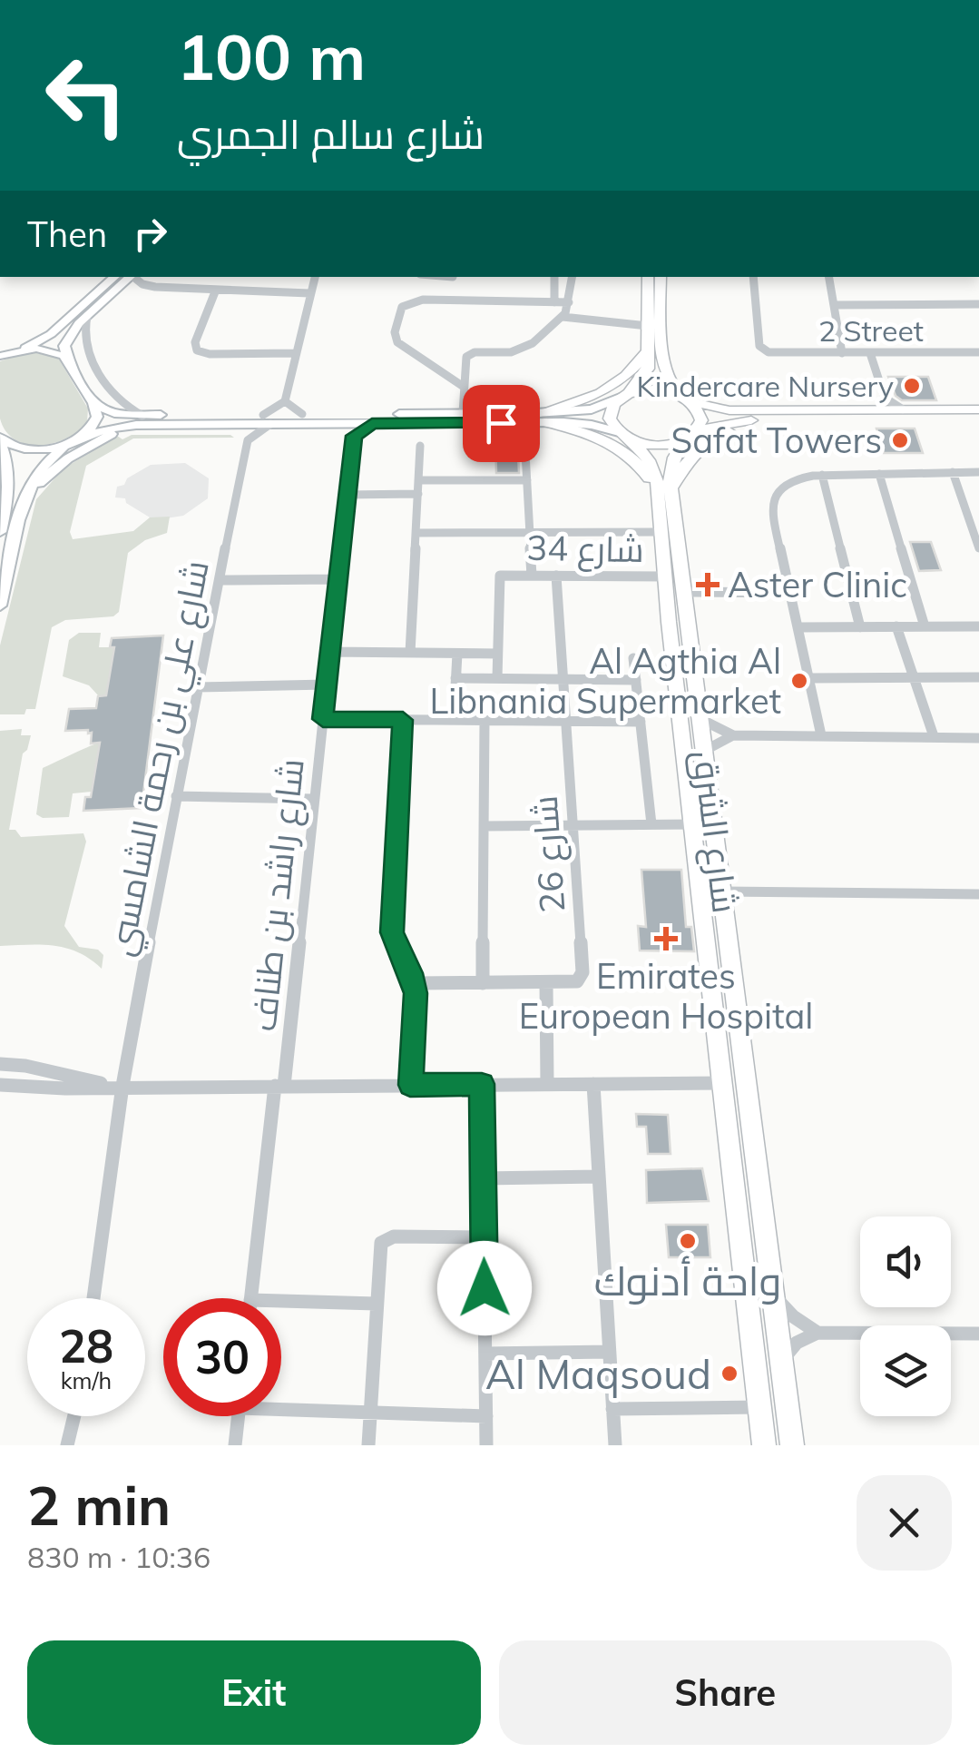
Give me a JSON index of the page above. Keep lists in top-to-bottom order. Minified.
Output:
{"streets":{"main road":["شارع الشرق"],"street":["2 Street","شارع 34","شارع علي بن رحمة الشامسي","شارع 26","شارع راشد بن طناف"]},"crossings":[["شارع 34","شارع الشرق"],["شارع 34","شارع 26"]],"places":{"other":["Kindercare Nursery","Safat Towers","Al Agthia Al Libnania Supermarket","واحة أدنوك","Al Maqsoud"],"health":["Aster Clinic","Emirates European Hospital"]},"page":{"turn":["100 m","شارع سالم الجمري"],"then":"Then","speed":"28 km/h","limit":"30","heading":["2 min","830 m · 10:36"],"buttons":["Exit","Share"]}}
